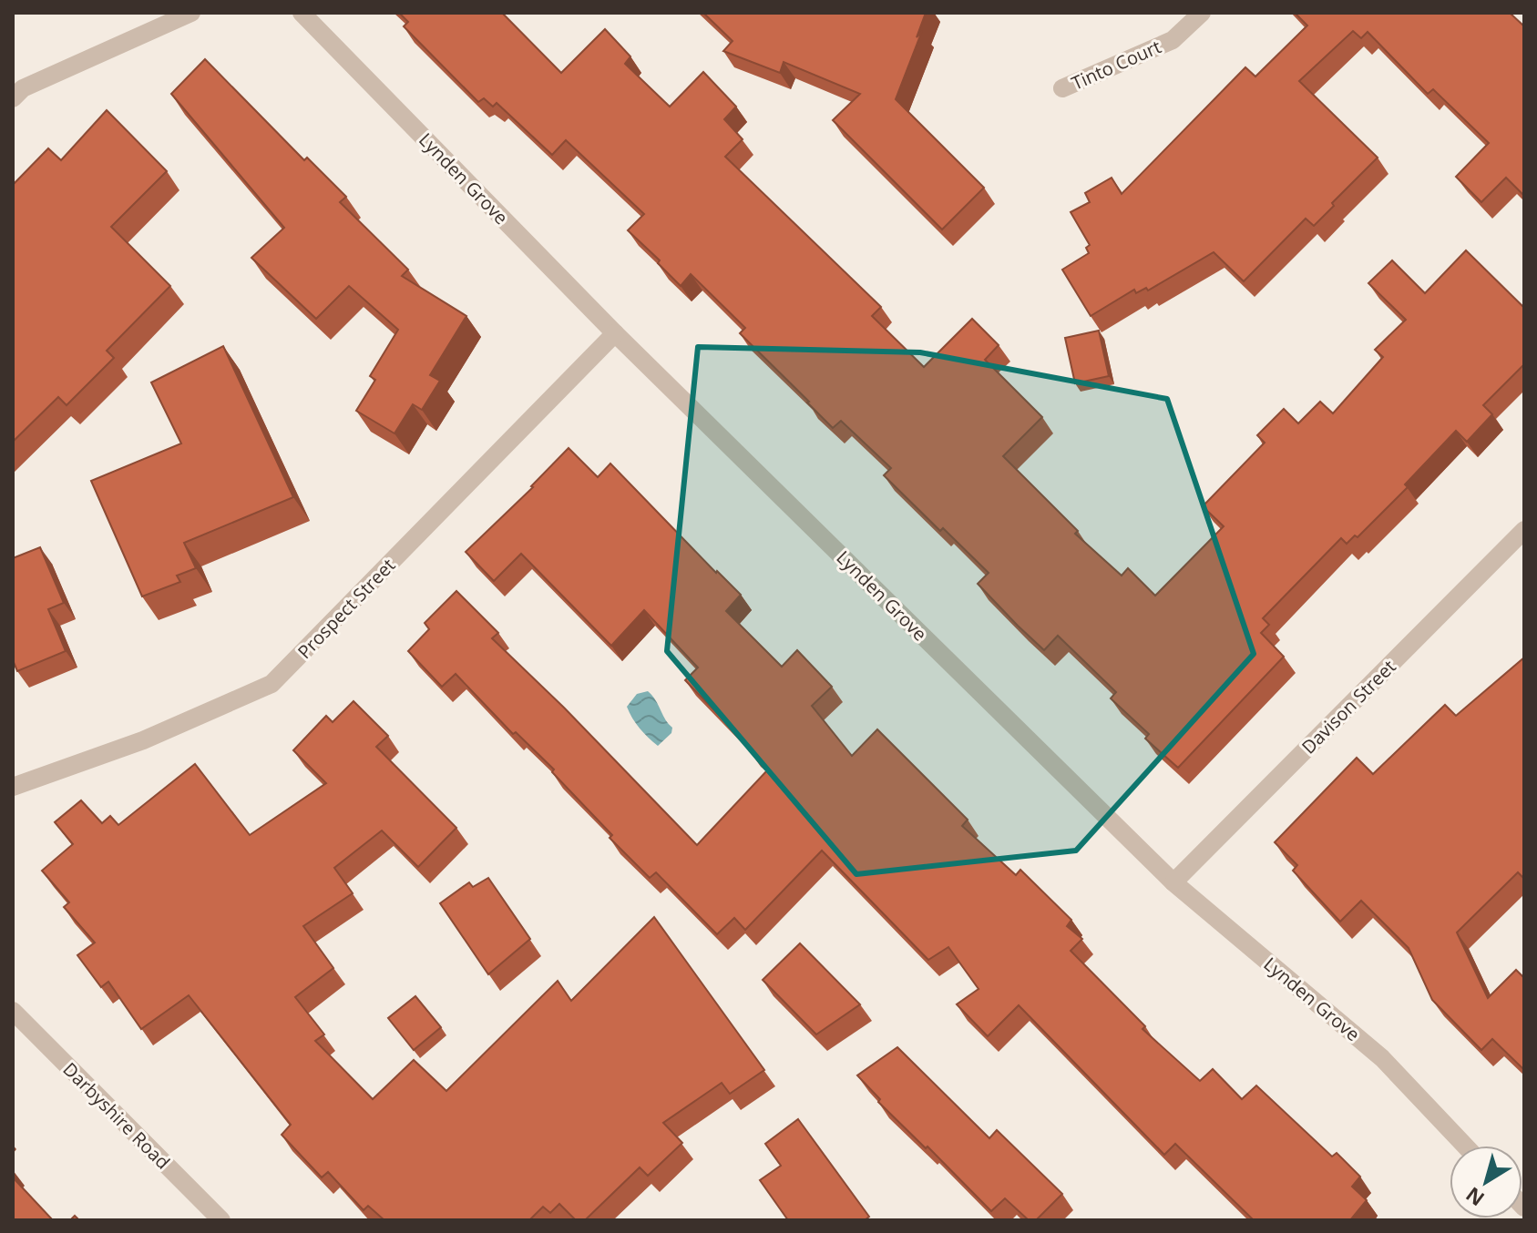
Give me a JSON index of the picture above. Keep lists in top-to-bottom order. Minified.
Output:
{"streets":{"street":["Tinto Court","Lynden Grove","Prospect Street","Davison Street","Darbyshire Road"]},"crossings":[["Lynden Grove","Prospect Street"],["Lynden Grove","Davison Street"]],"north":"bottom left"}
